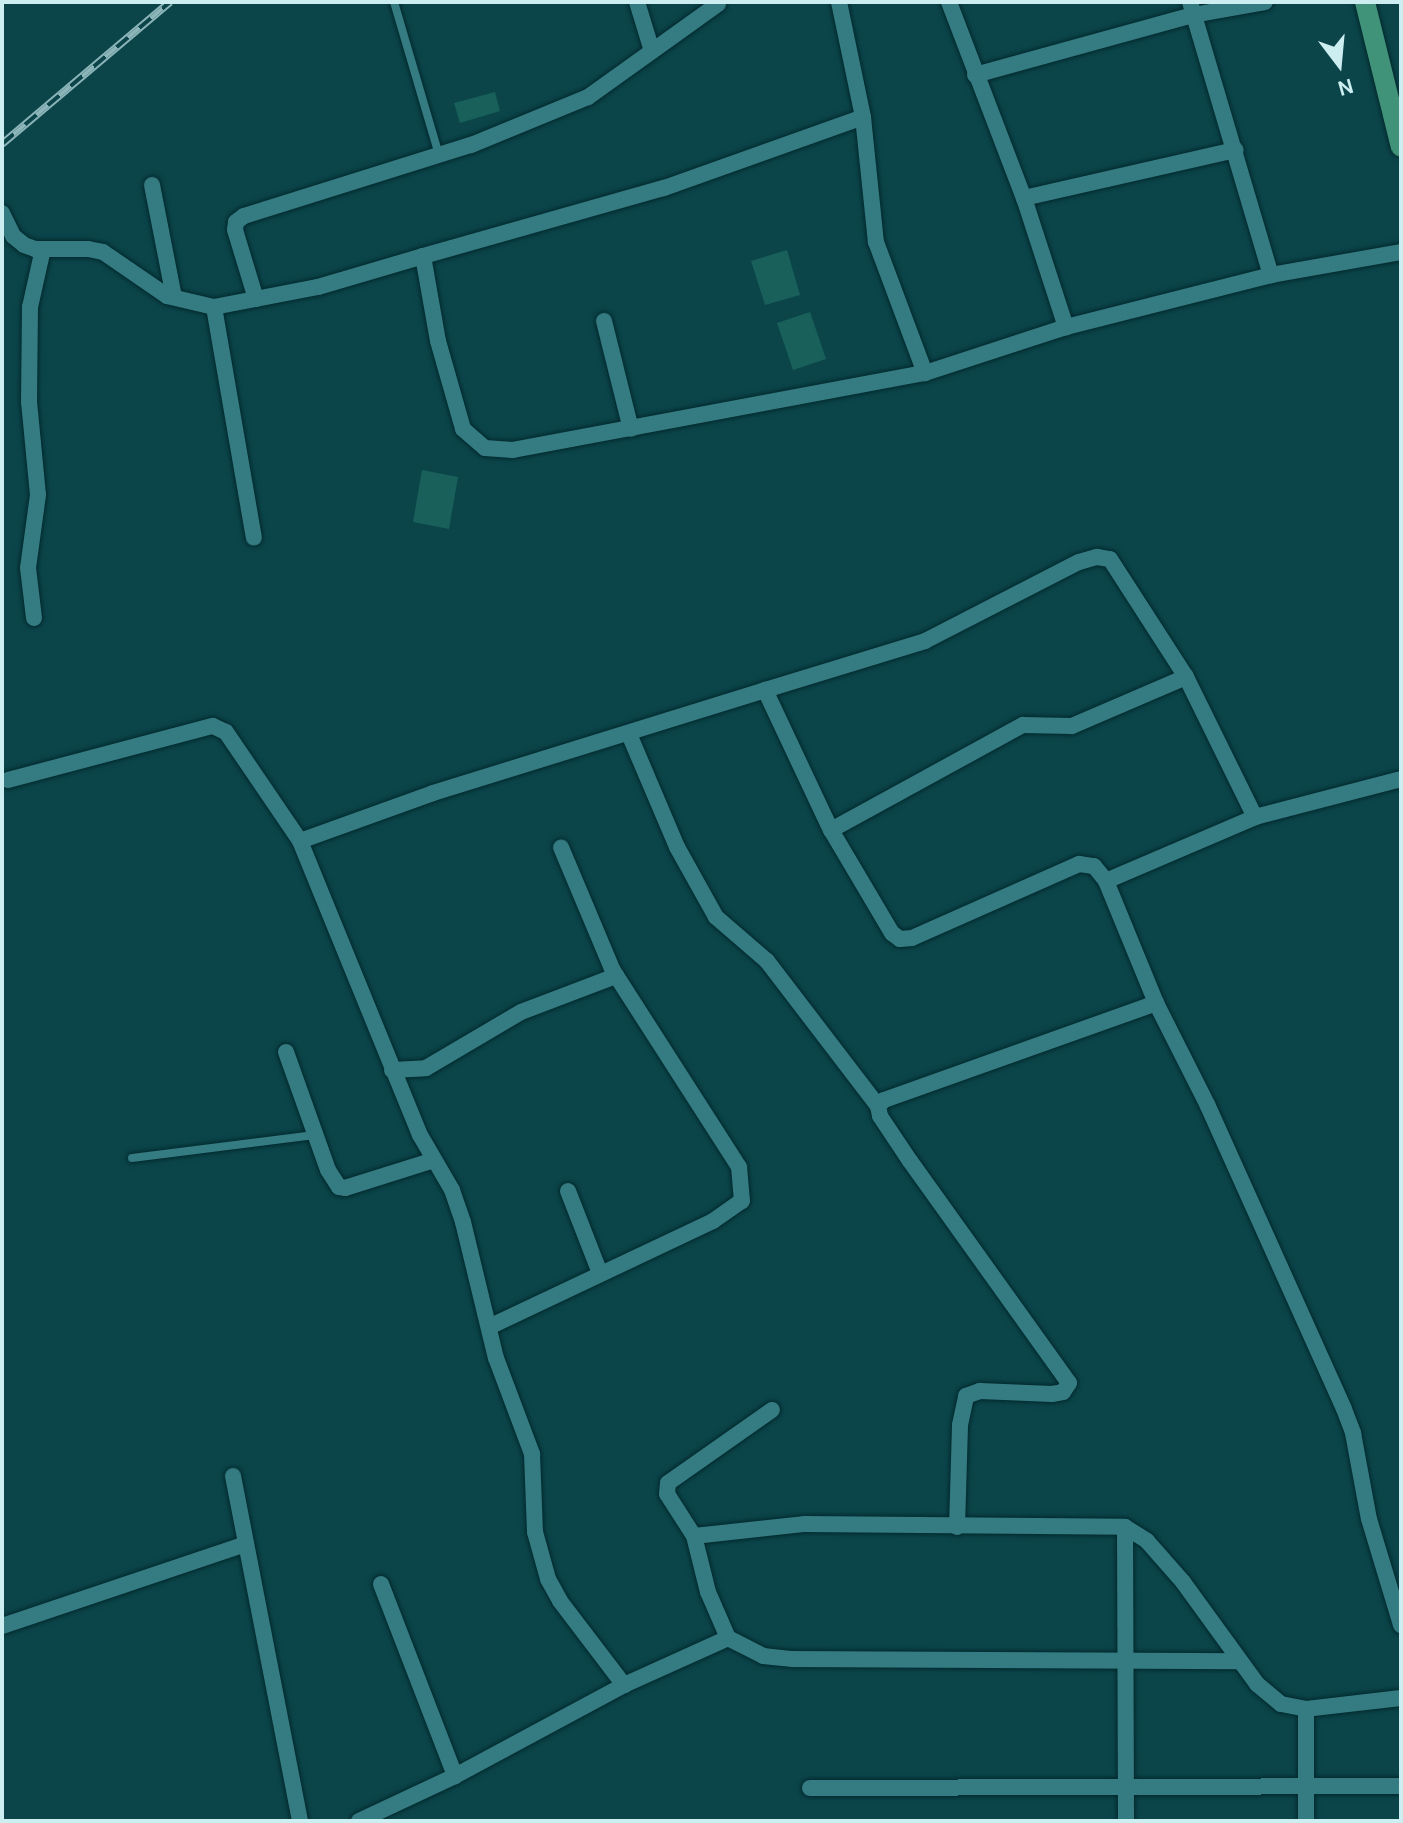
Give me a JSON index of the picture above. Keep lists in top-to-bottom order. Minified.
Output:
{"north":"bottom"}
